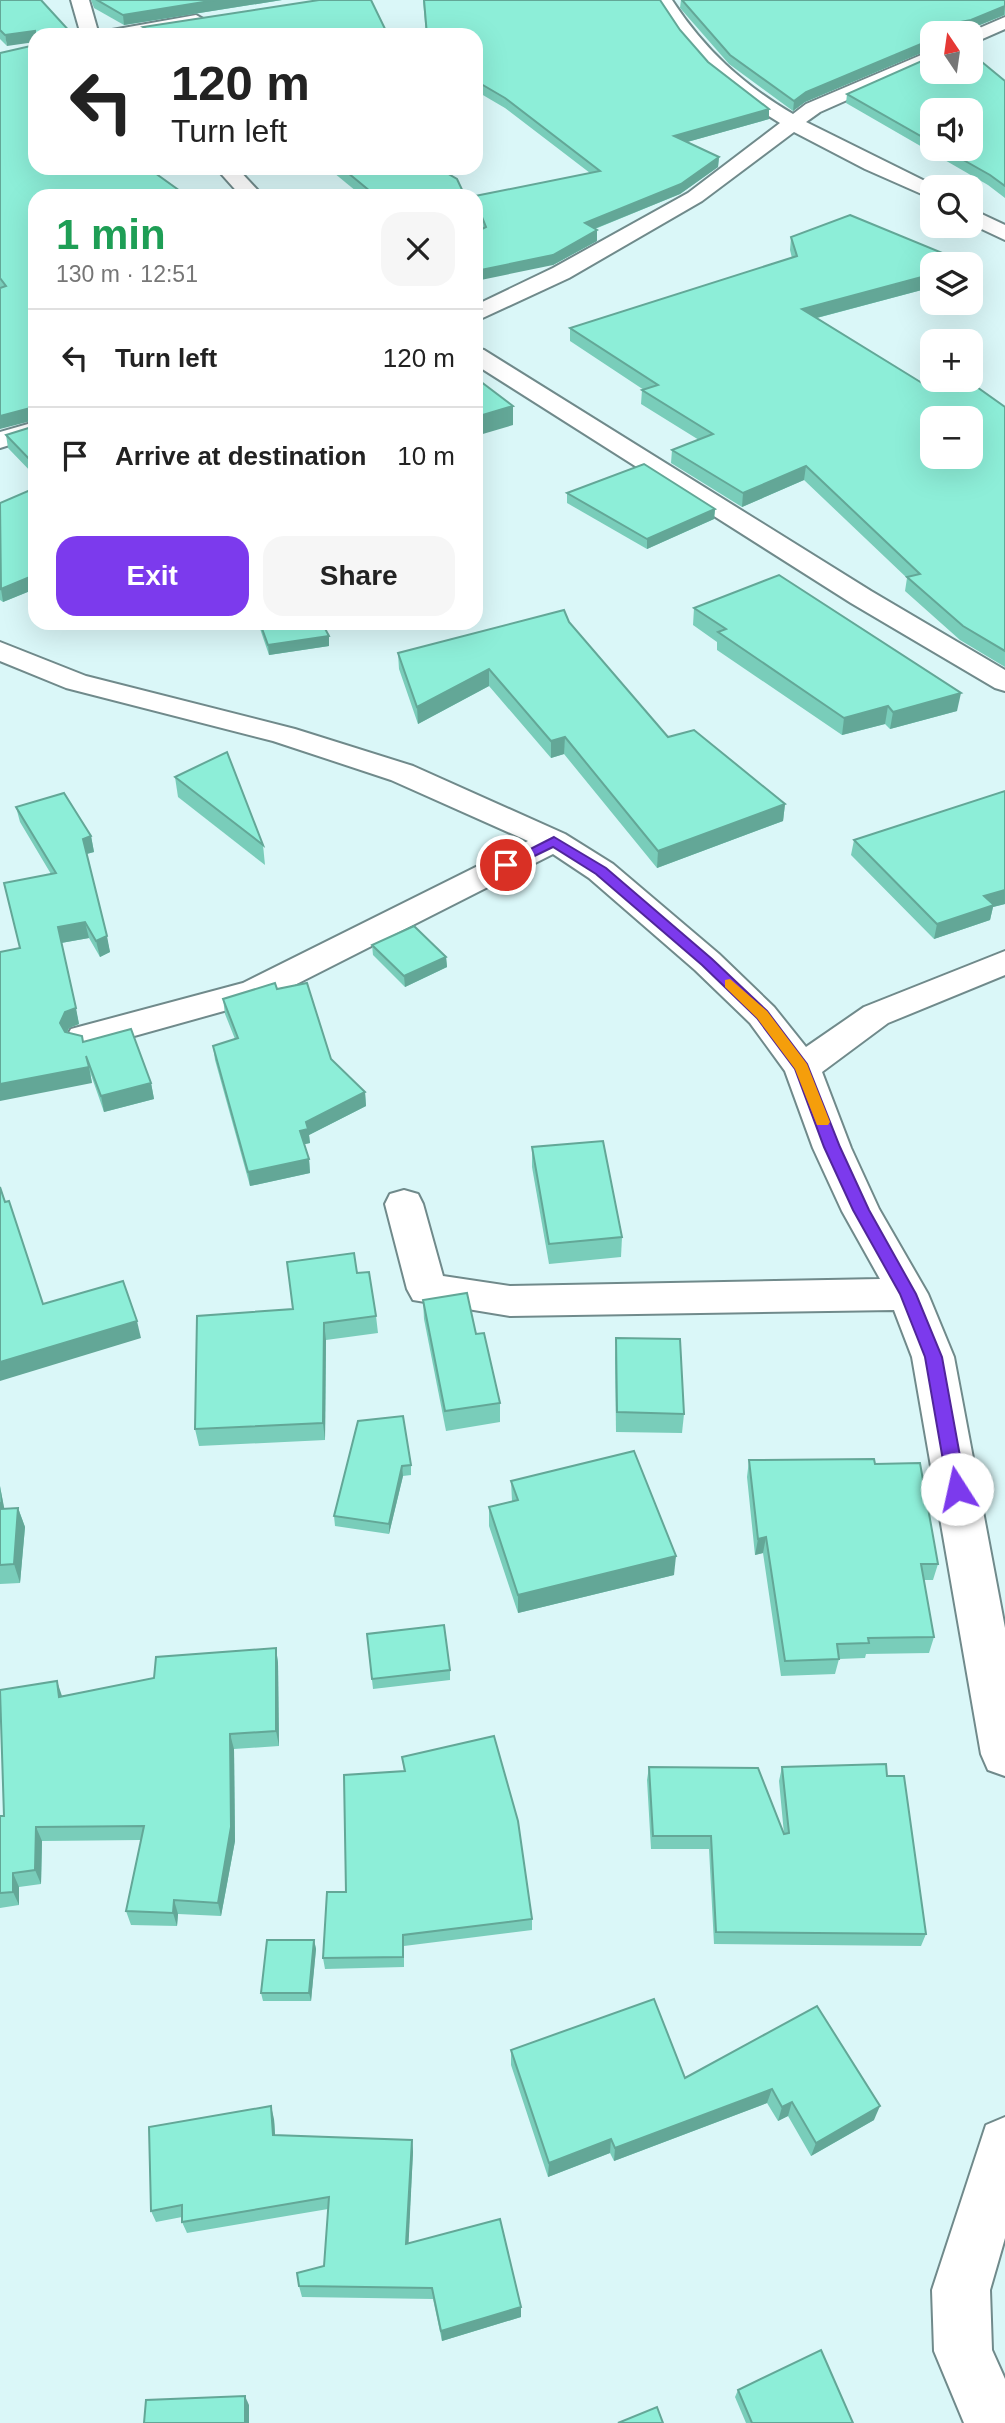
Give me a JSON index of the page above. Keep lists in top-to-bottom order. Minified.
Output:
{"north":"top","page":{"map_buttons":["+","−"],"turn":["120 m","Turn left"],"heading":["1 min","130 m · 12:51"],"list":[{"name":"Turn left","value":"120 m"},{"name":"Arrive at destination","value":"10 m"}],"buttons":["Exit","Share"]}}
